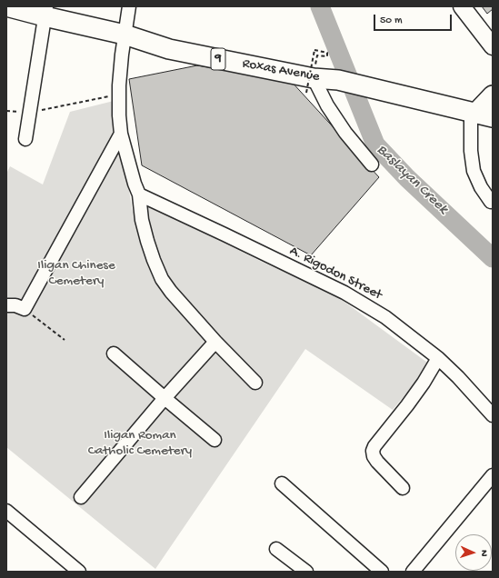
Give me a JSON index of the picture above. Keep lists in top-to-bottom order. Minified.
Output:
{"streets":{"highway":["9","Roxas Avenue"],"street":["A. Rigodon Street"]},"water":["Baslayan Creek"],"parks":["Iligan Chinese Cemetery","Iligan Roman Catholic Cemetery"],"scale_bar":"50 m","north":"right"}
